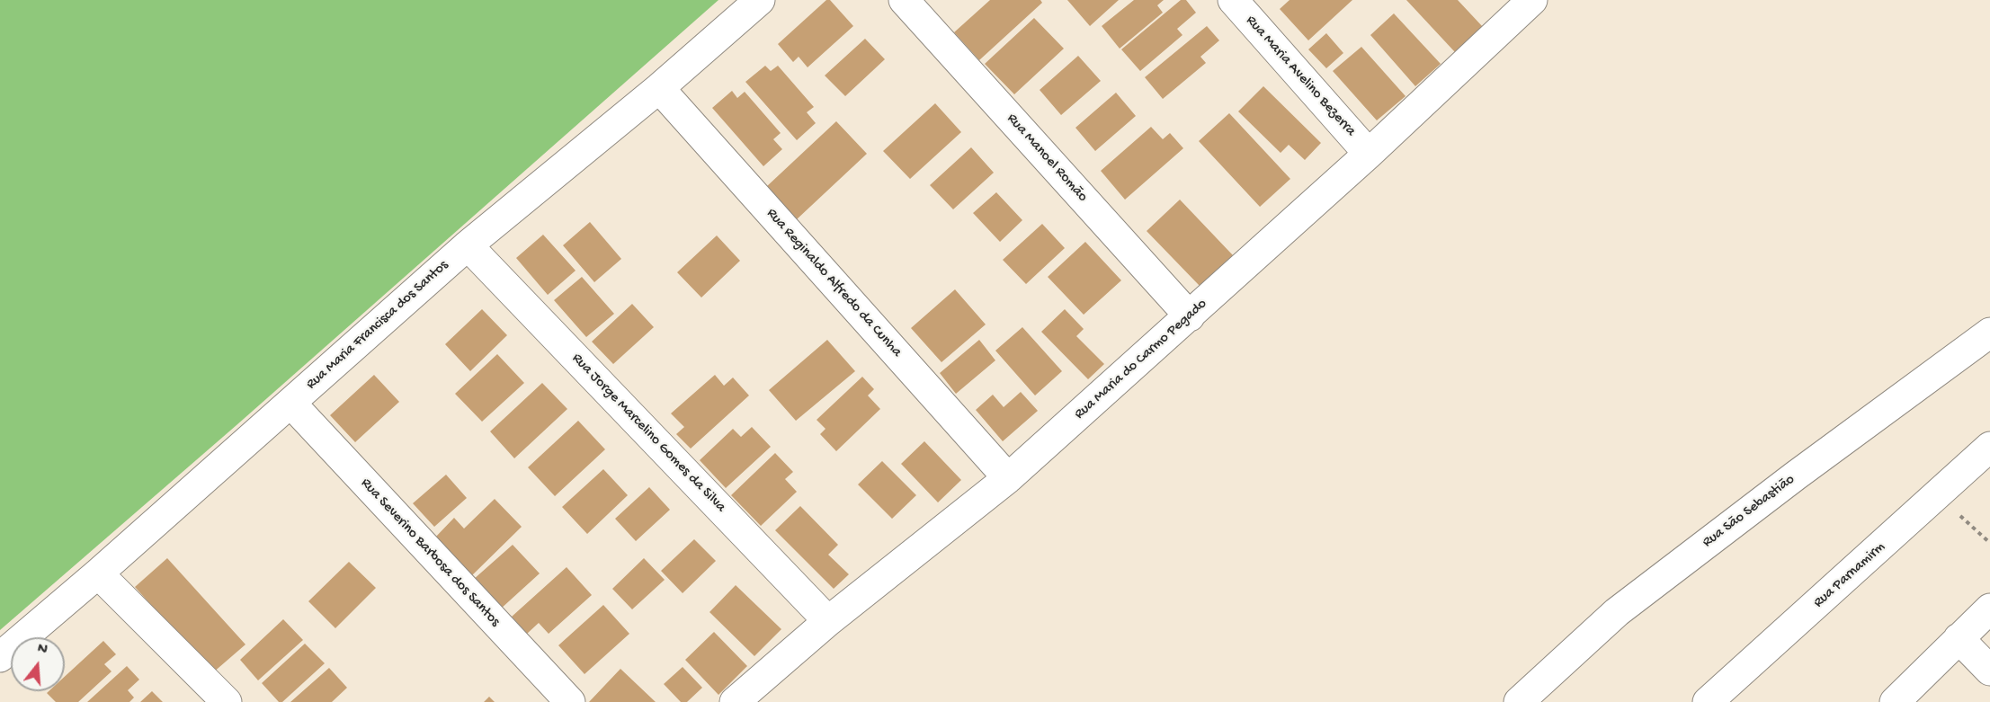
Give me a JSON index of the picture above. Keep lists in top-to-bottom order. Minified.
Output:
{"streets":{"street":["Rua Maria Avelino Bezerra","Rua Manoel Romão","Rua Reginaldo Alfredo da Cunha","Rua Maria Francisca dos Santos","Rua Maria do Carmo Pegado","Rua Jorge Marcelino Gomes da Silva","Rua São Sebastião","Rua Severino Barbosa dos Santos","Rua Parnamirm"]},"crossings":[["Rua Maria Avelino Bezerra","Rua Maria do Carmo Pegado"],["Rua Manoel Romão","Rua Maria do Carmo Pegado"],["Rua Reginaldo Alfredo da Cunha","Rua Maria Francisca dos Santos"],["Rua Reginaldo Alfredo da Cunha","Rua Maria do Carmo Pegado"],["Rua Maria Francisca dos Santos","Rua Jorge Marcelino Gomes da Silva"],["Rua Maria Francisca dos Santos","Rua Severino Barbosa dos Santos"],["Rua Maria do Carmo Pegado","Rua Jorge Marcelino Gomes da Silva"]],"north":"top"}
